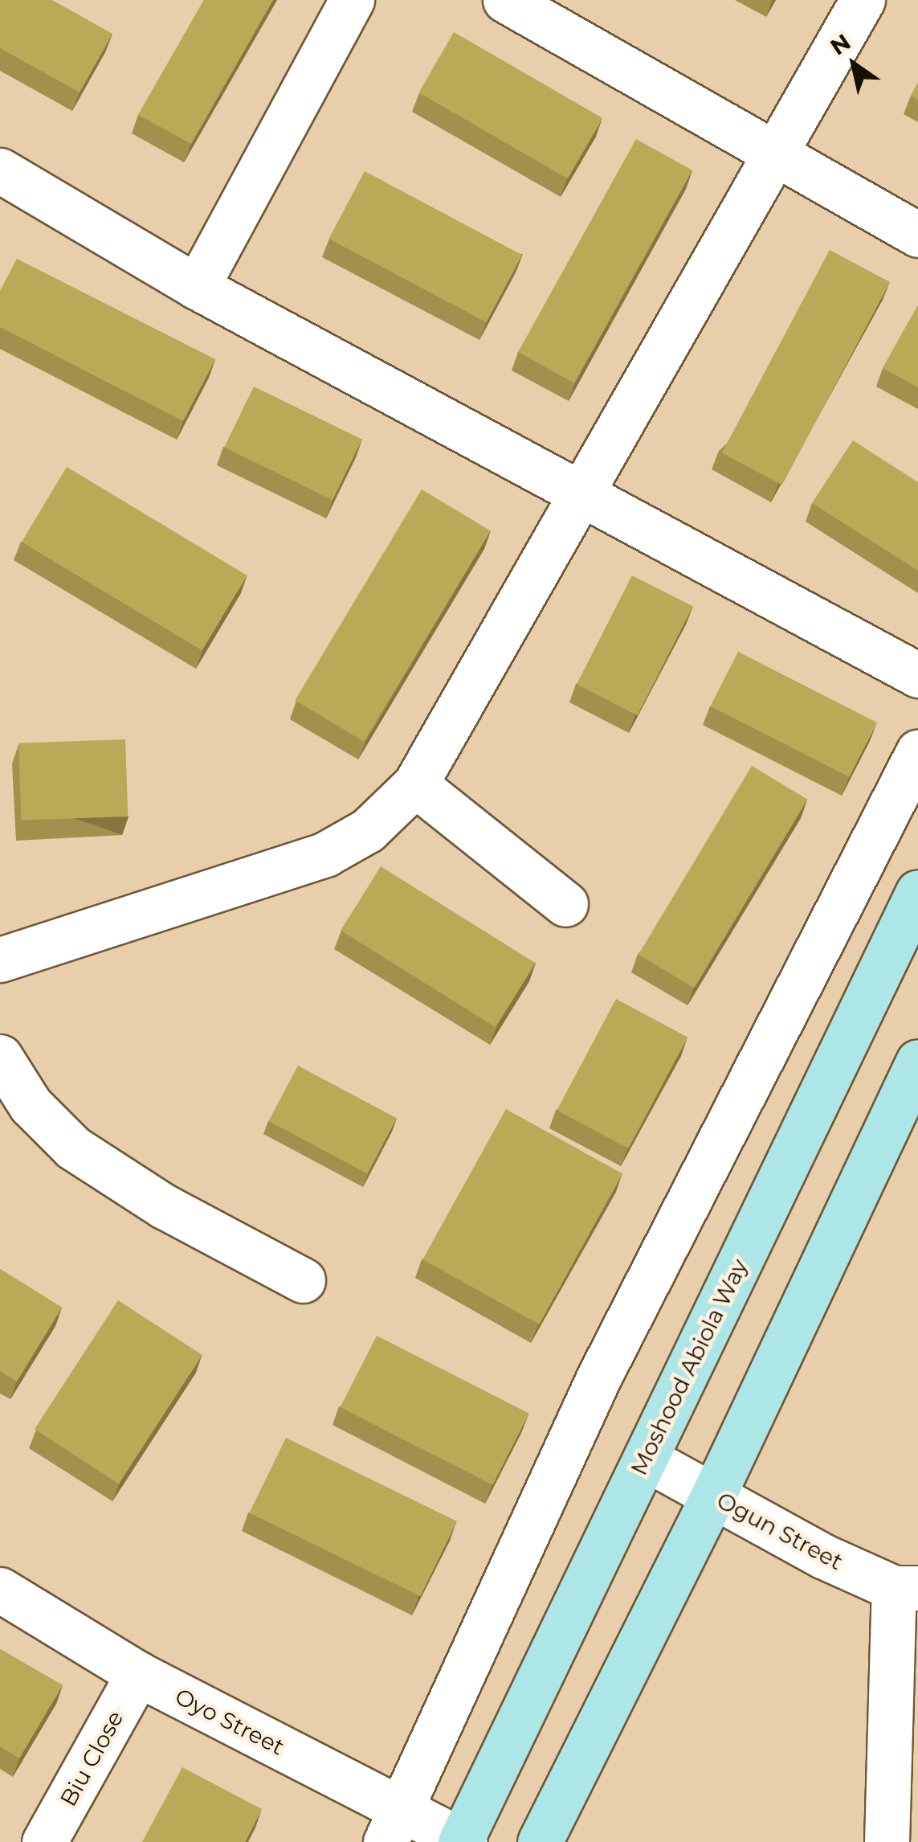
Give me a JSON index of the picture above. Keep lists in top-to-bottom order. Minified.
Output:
{"streets":{"main road":["Moshood Abiola Way"],"street":["Ogun Street","Oyo Street","Biu Close"]},"crossings":[["Moshood Abiola Way","Ogun Street"],["Moshood Abiola Way","Oyo Street"],["Oyo Street","Biu Close"]],"north":"top left"}
